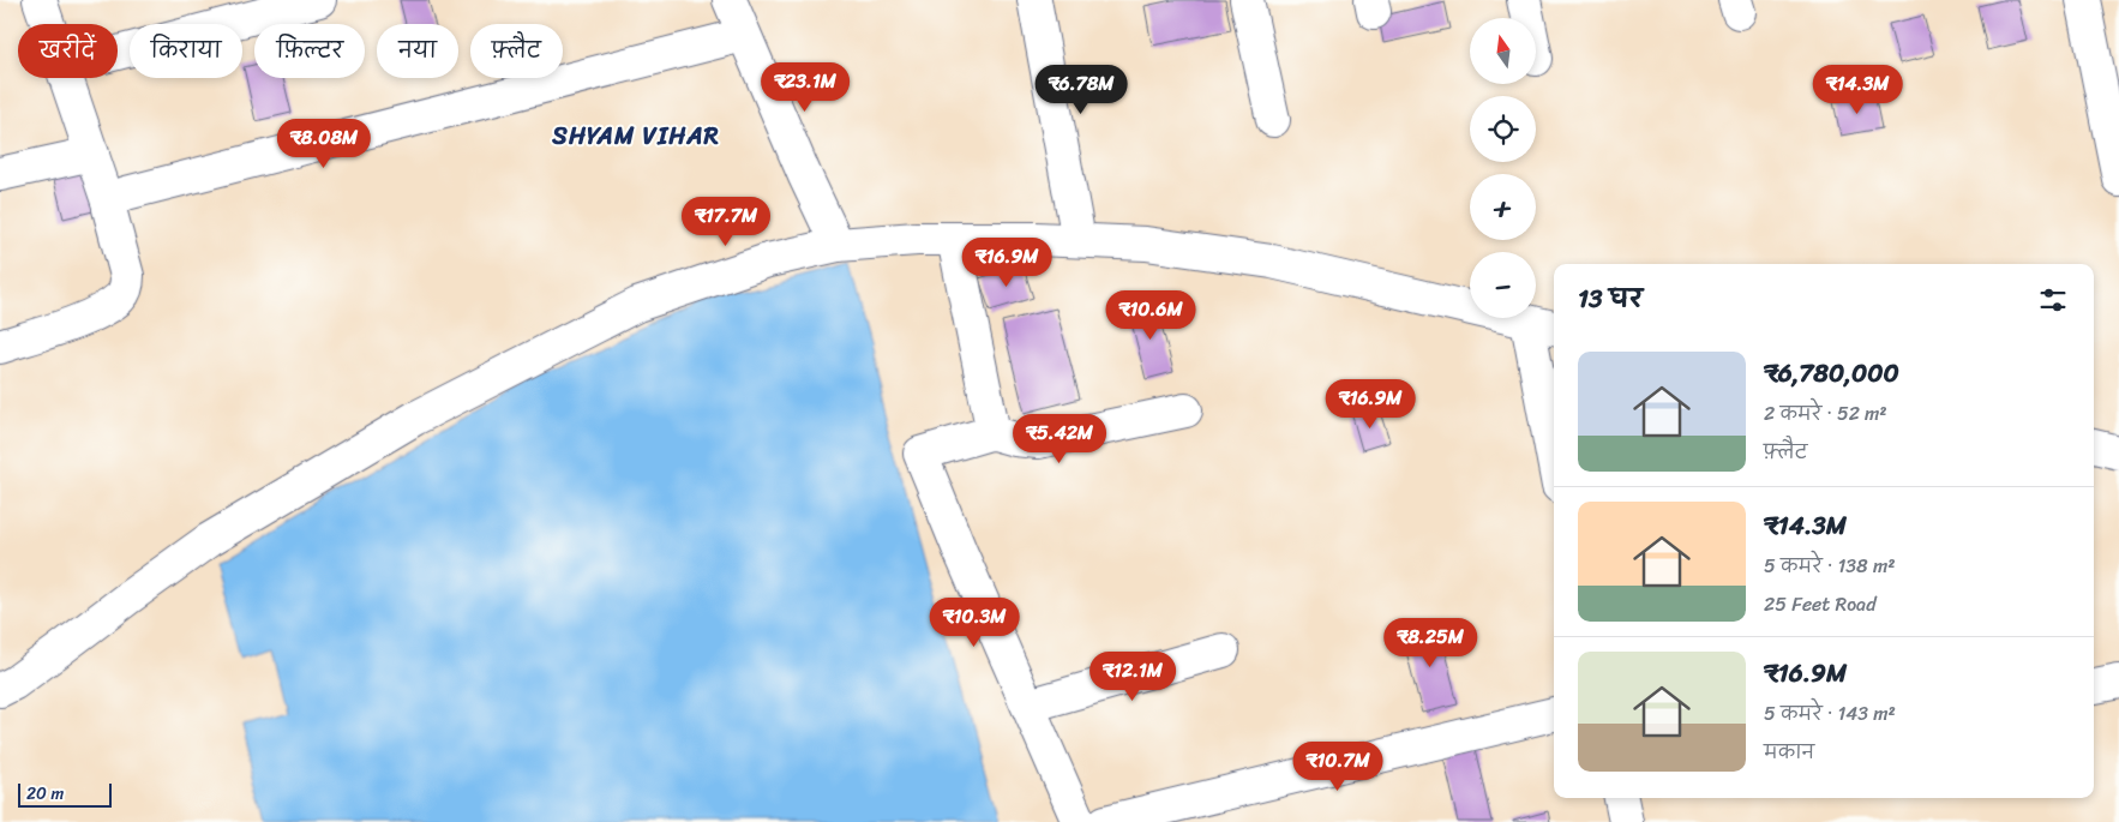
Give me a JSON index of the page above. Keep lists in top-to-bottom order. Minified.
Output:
{"districts":["SHYAM VIHAR"],"scale_bar":"20 m","north":"top","page":{"map_buttons":["+","−"],"chip":["खरीदें","किराया","फ़िल्टर","नया","फ़्लैट"],"price":["₹23.1M","₹6.78M","₹14.3M","₹8.08M","₹17.7M","₹16.9M","₹10.6M","₹16.9M","₹5.42M","₹10.3M","₹8.25M","₹12.1M","₹10.7M"],"heading":"13 घर","list":[{"name":"₹6,780,000","note":"2 कमरे · 52 m² · फ़्लैट"},{"name":"₹14.3M","note":"5 कमरे · 138 m² · 25 Feet Road"},{"name":"₹16.9M","note":"5 कमरे · 143 m² · मकान"}],"scale":"20 m"}}
